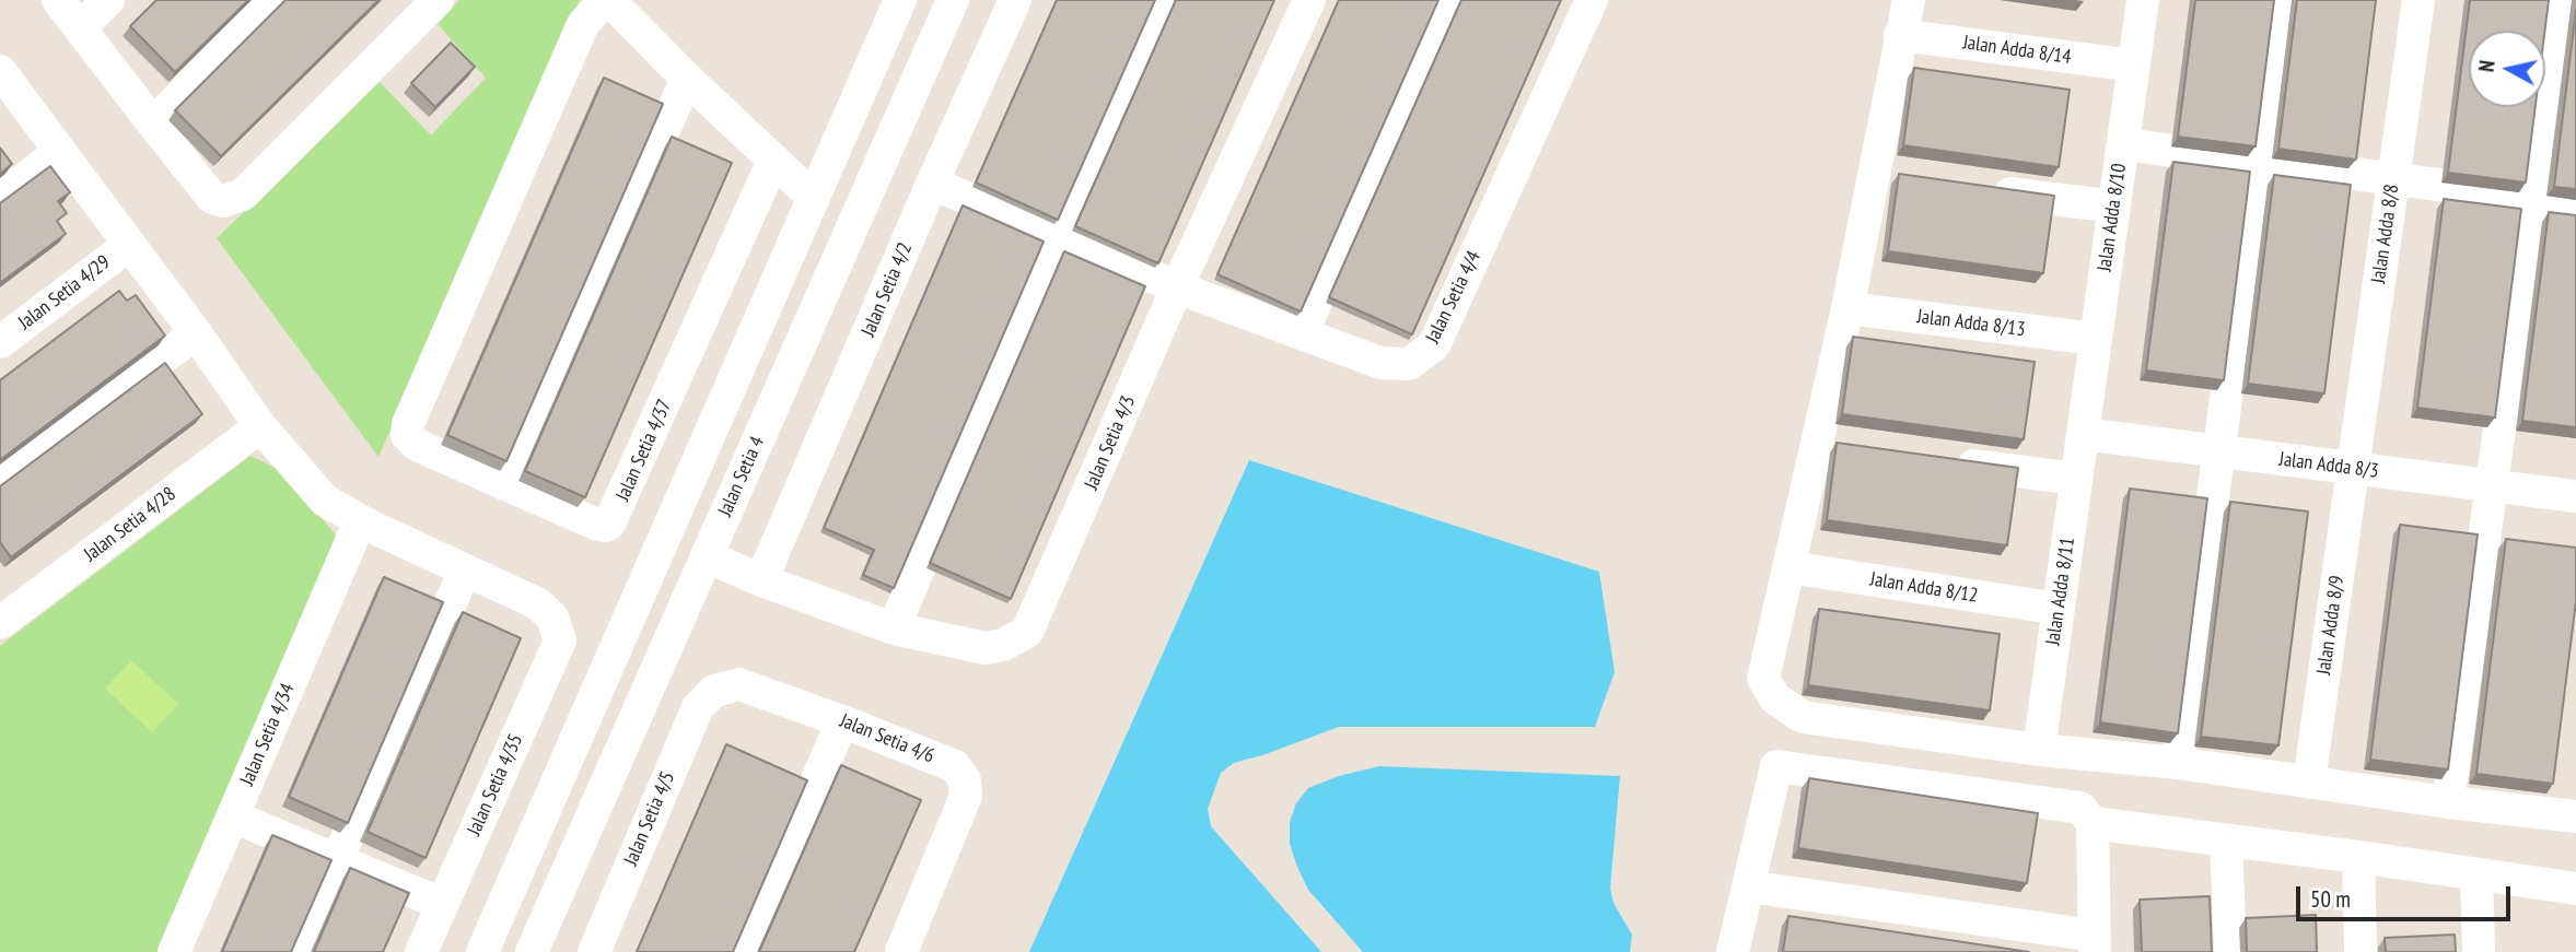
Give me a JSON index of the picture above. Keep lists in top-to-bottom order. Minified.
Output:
{"streets":{"street":["Jalan Adda 8/14","Jalan Adda 8/10","Jalan Adda 8/8","Jalan Setia 4/2","Jalan Setia 4/29","Jalan Setia 4/4","Jalan Adda 8/13","Jalan Setia 4/3","Jalan Setia 4/37","Jalan Adda 8/3","Jalan Setia 4","Jalan Setia 4/28","Jalan Adda 8/12","Jalan Adda 8/11","Jalan Adda 8/9","Jalan Setia 4/34","Jalan Setia 4/6","Jalan Setia 4/35","Jalan Setia 4/5"]},"crossings":[["Jalan Adda 8/14","Jalan Adda 8/10"],["Jalan Adda 8/10","Jalan Adda 8/13"],["Jalan Adda 8/10","Jalan Adda 8/3"],["Jalan Adda 8/10","Jalan Adda 8/11"],["Jalan Adda 8/8","Jalan Adda 8/3"],["Jalan Adda 8/8","Jalan Adda 8/9"],["Jalan Setia 4/2","Jalan Setia 4/4"],["Jalan Setia 4/2","Jalan Setia 4/3"],["Jalan Setia 4/4","Jalan Setia 4/3"],["Jalan Setia 4/3","Jalan Setia 4"],["Jalan Adda 8/3","Jalan Adda 8/11"],["Jalan Adda 8/3","Jalan Adda 8/9"],["Jalan Adda 8/12","Jalan Adda 8/11"],["Jalan Setia 4/6","Jalan Setia 4/5"]],"scale_bar":"50 m","north":"left"}
